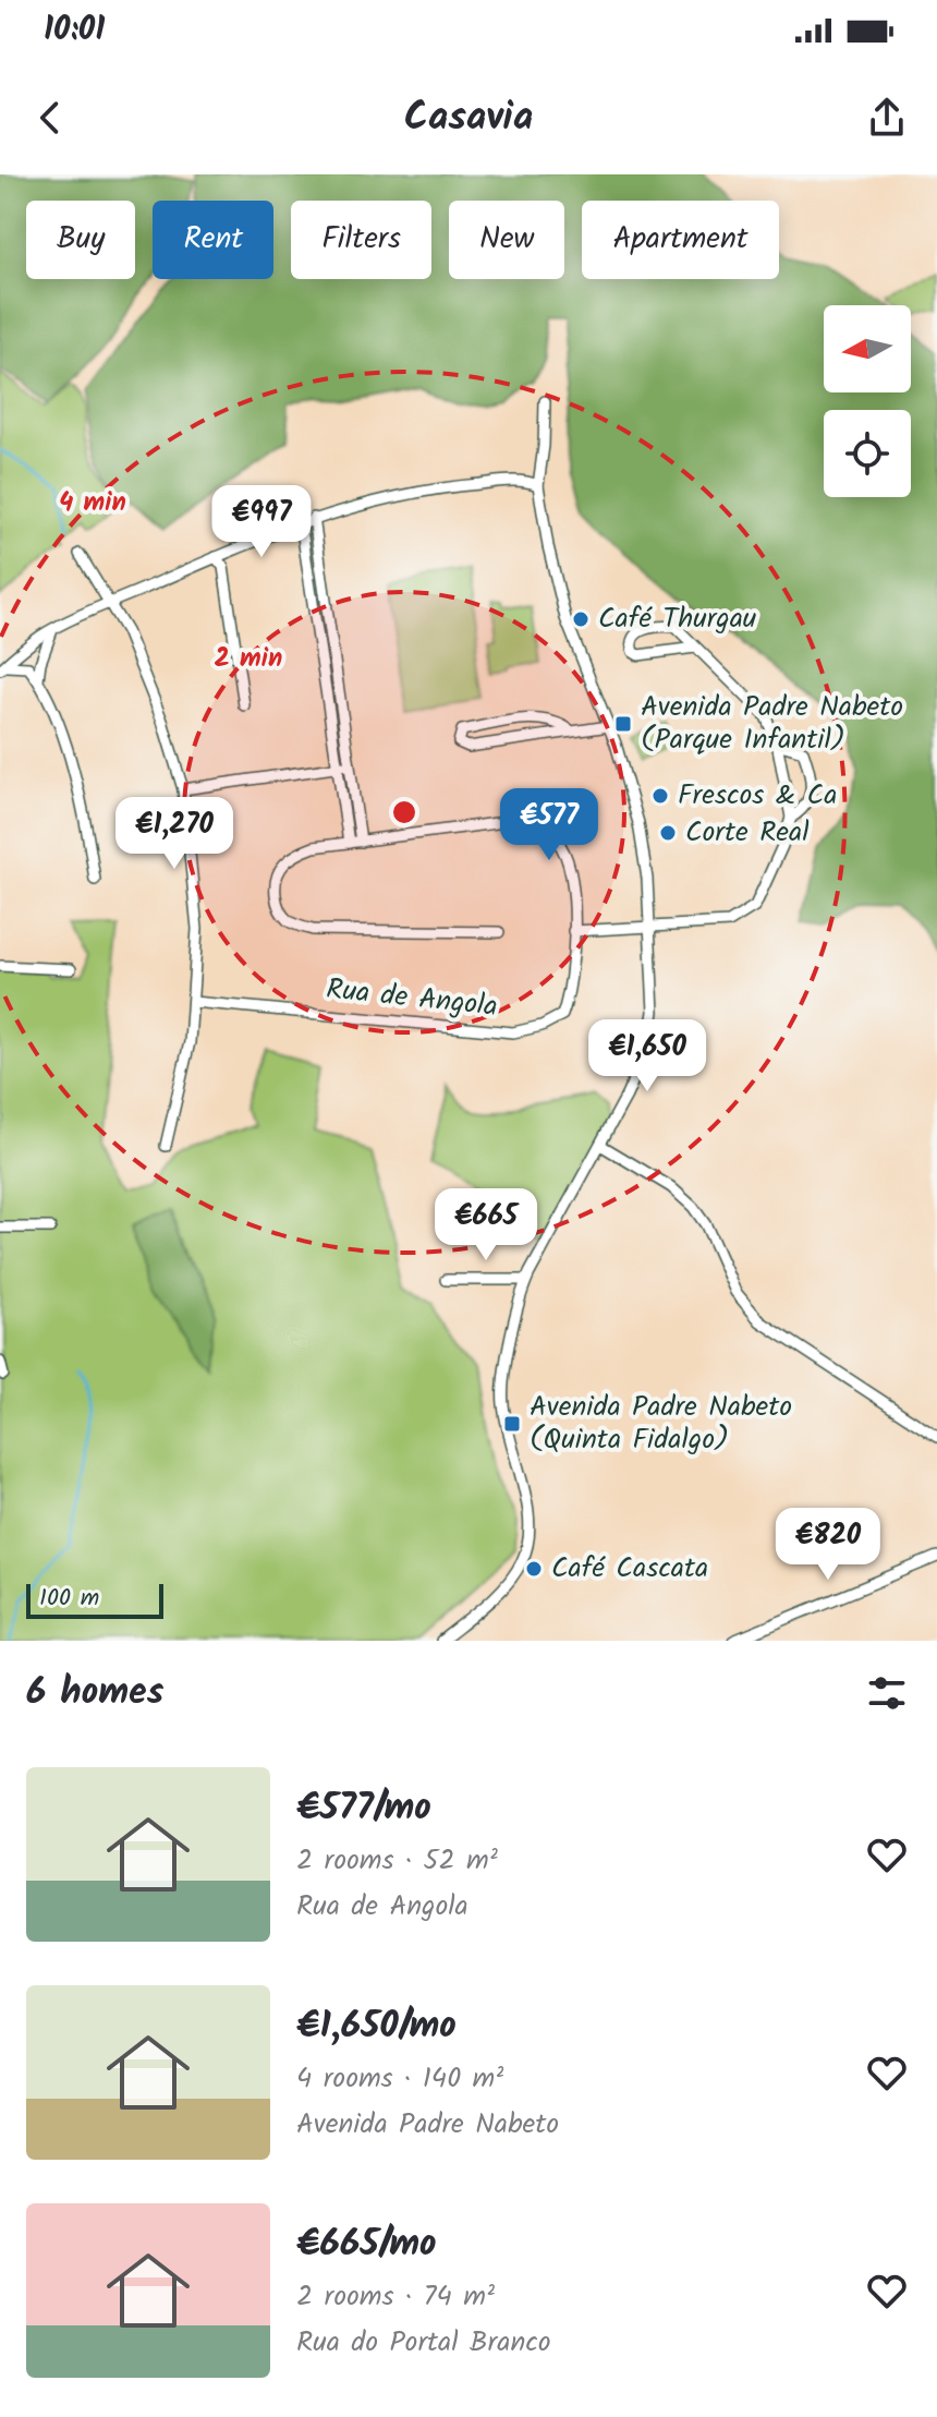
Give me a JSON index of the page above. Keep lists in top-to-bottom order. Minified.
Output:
{"streets":{"street":["Rua de Angola"]},"places":{"other":["Café Thurgau","Frescos & Ca","Corte Real","Café Cascata"],"transit":["Avenida Padre Nabeto (Parque Infantil)","Avenida Padre Nabeto (Quinta Fidalgo)"]},"scale_bar":"100 m","north":"left","page":{"status":"10:01","header":"Casavia","chip":["Buy","Rent","Filters","New","Apartment"],"price":["€997","€577","€1,270","€1,650","€665","€820"],"scale":"100 m","heading":"6 homes","list":[{"name":"€577/mo","note":"2 rooms · 52 m² · Rua de Angola"},{"name":"€1,650/mo","note":"4 rooms · 140 m² · Avenida Padre Nabeto"},{"name":"€665/mo","note":"2 rooms · 74 m² · Rua do Portal Branco"}]},"rings":["4 min","2 min"]}
